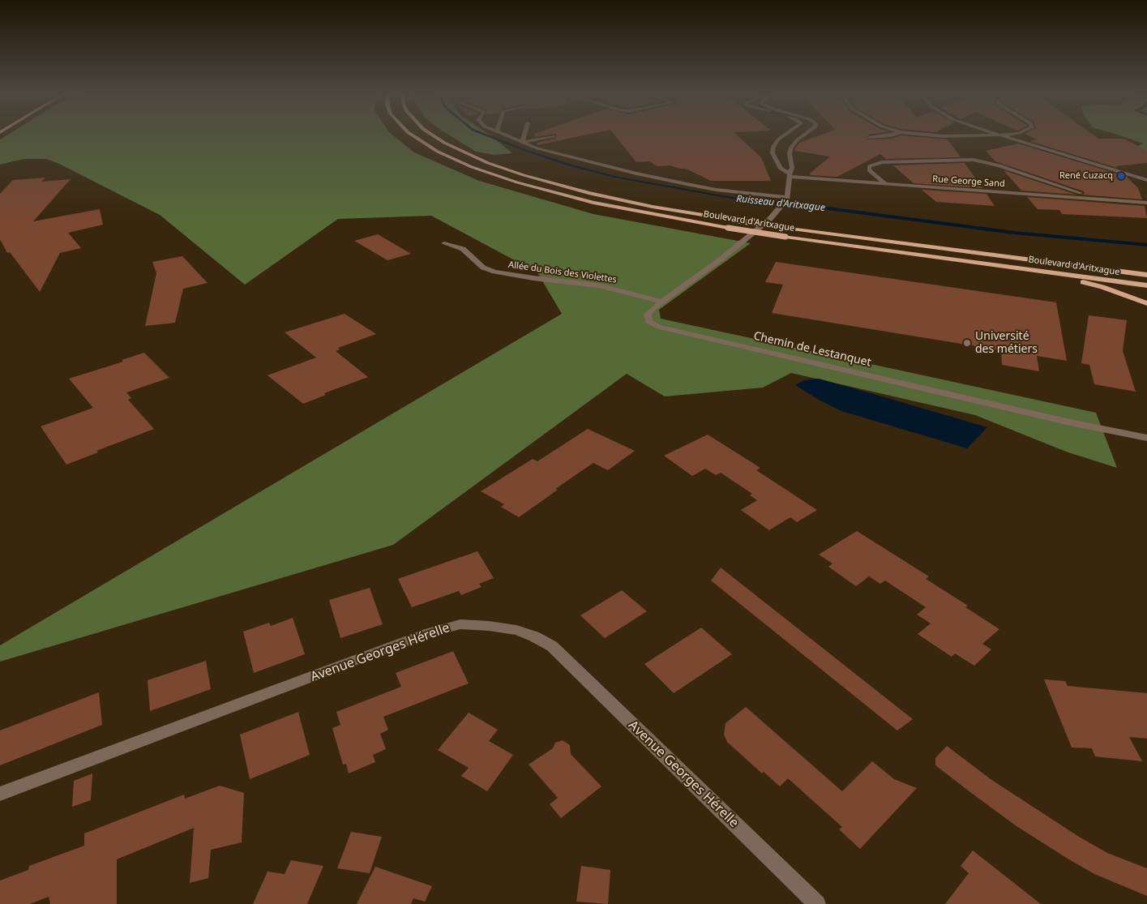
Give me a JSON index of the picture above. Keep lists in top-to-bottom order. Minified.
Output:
{"streets":{"main road":["Boulevard d'Aritxague"],"street":["Rue George Sand","Allée du Bois des Violettes","Chemin de Lestanquet","Avenue Georges Hérelle"]},"crossings":[["Allée du Bois des Violettes","Chemin de Lestanquet"]],"water":["Ruisseau d'Aritxague"],"places":["René Cuzacq","Université des métiers"]}
